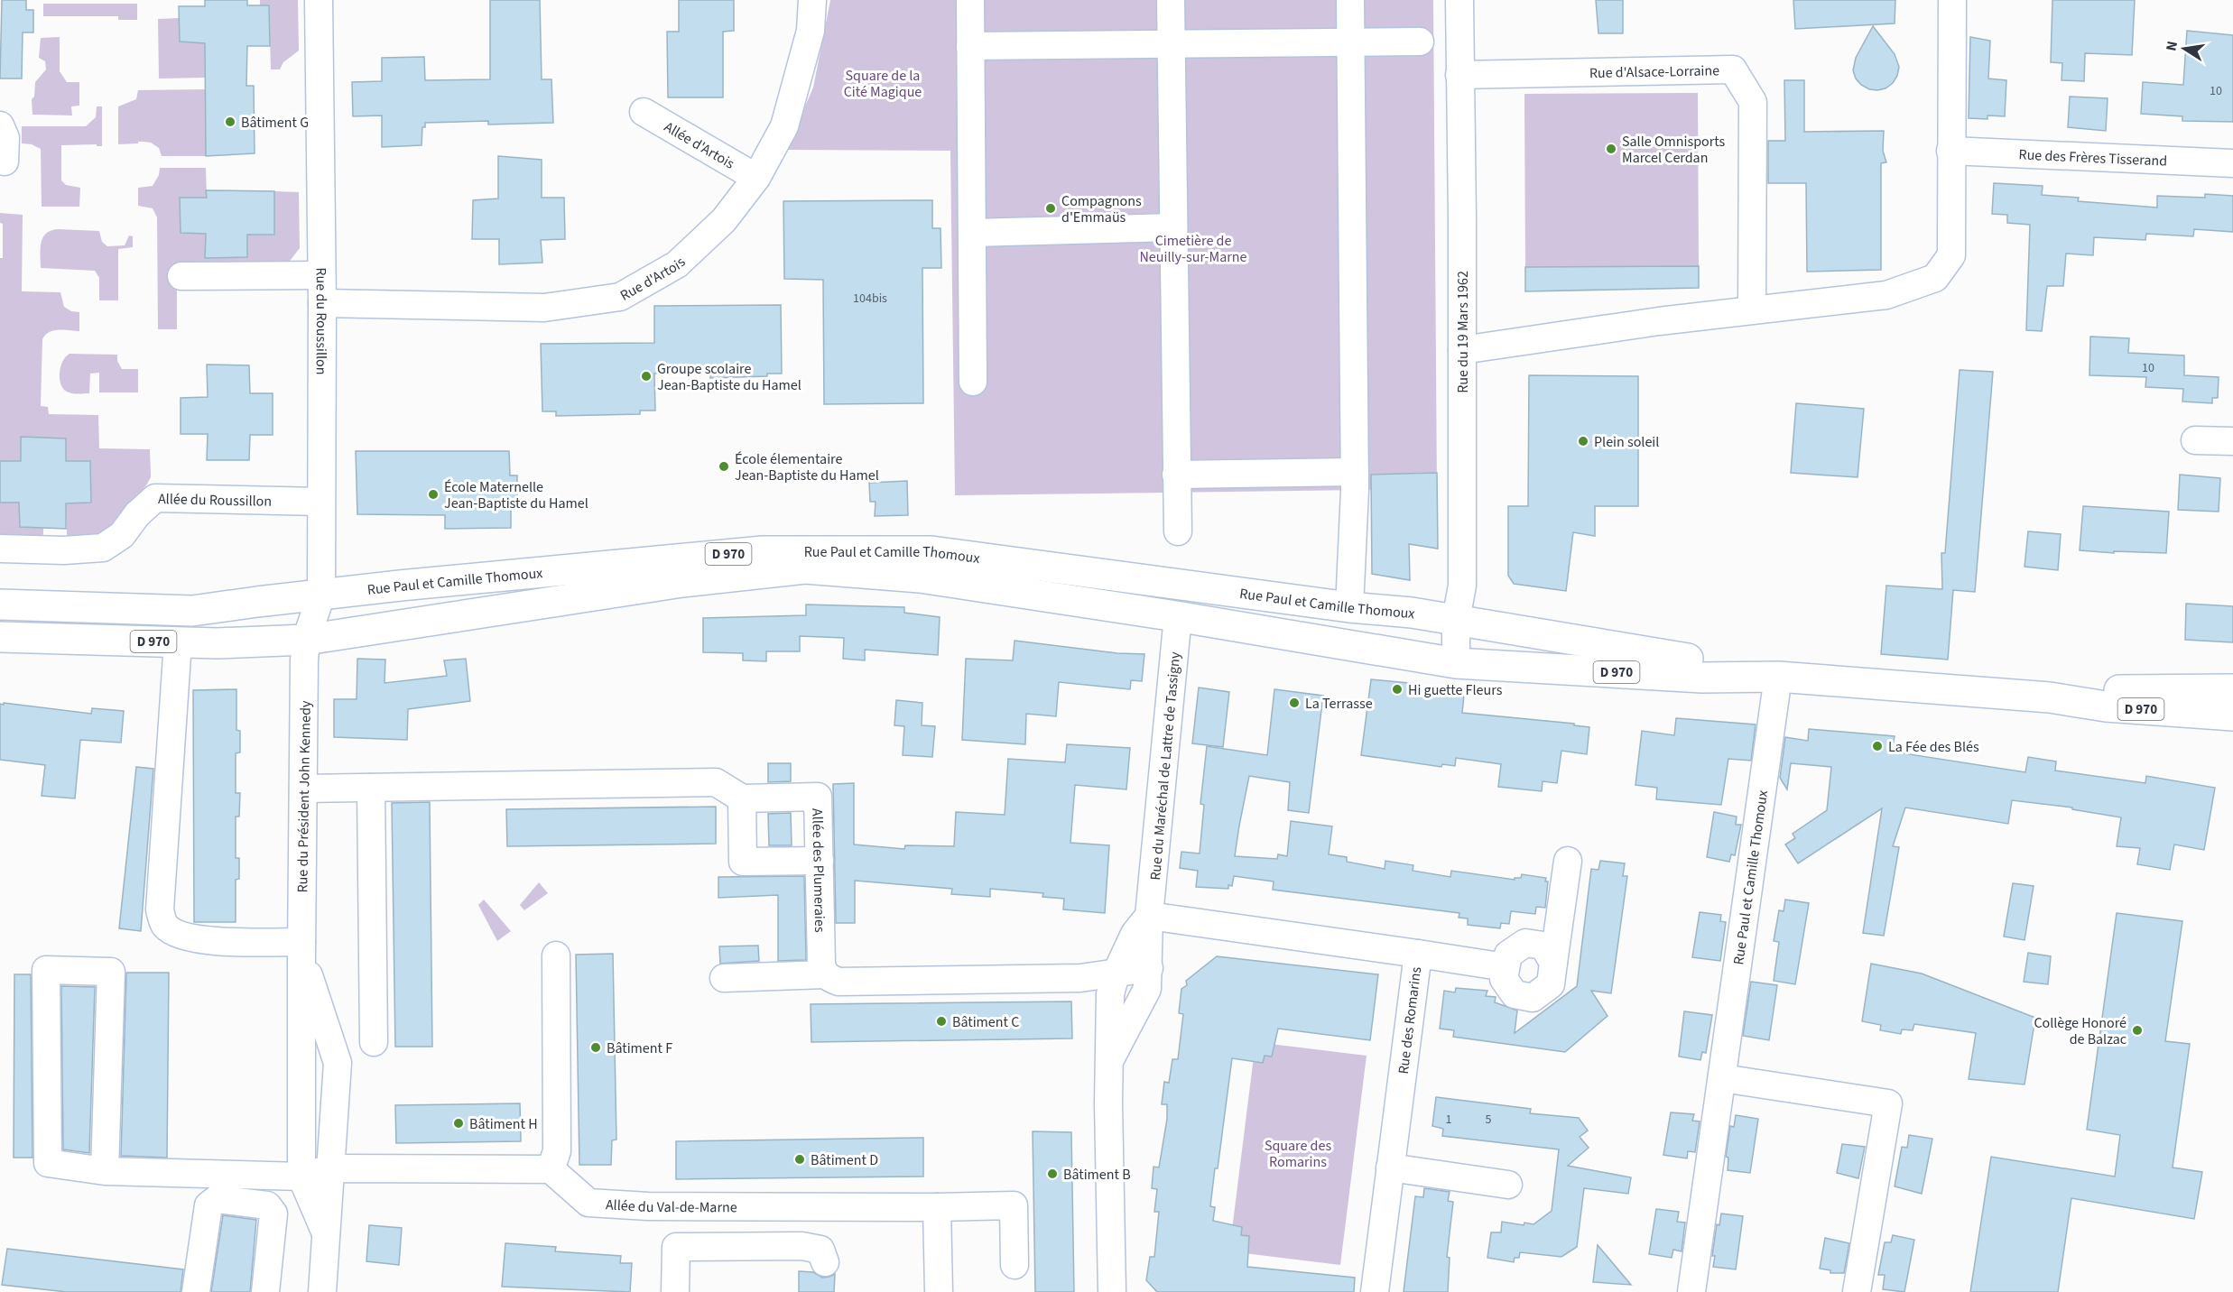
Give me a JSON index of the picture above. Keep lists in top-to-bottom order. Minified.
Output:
{"streets":{"main road":["D 970","Rue Paul et Camille Thomoux"],"street":["Rue d'Alsace-Lorraine","Allée d'Artois","Rue des Frères Tisserand","Rue d'Artois","Rue du Roussillon","Rue du 19 Mars 1962","Allée du Roussillon","Rue du Maréchal de Lattre de Tassigny","Rue du Président John Kennedy","Allée des Plumeraies","Rue des Romarins","Allée du Val-de-Marne"]},"crossings":[["Rue d'Alsace-Lorraine","Rue du 19 Mars 1962"],["Allée d'Artois","Rue d'Artois"],["Rue d'Artois","Rue du Roussillon"],["Rue du Roussillon","Allée du Roussillon"],["Rue du Roussillon","Rue Paul et Camille Thomoux"],["Rue du Roussillon","Rue du Président John Kennedy"],["Rue du 19 Mars 1962","Rue Paul et Camille Thomoux"],["Rue Paul et Camille Thomoux","Rue du Maréchal de Lattre de Tassigny"],["Rue Paul et Camille Thomoux","Rue du Président John Kennedy"],["Rue du Maréchal de Lattre de Tassigny","Rue des Romarins"]],"parks":["Square de la Cité Magique","Cimetière de Neuilly-sur-Marne","Square des Romarins"],"places":["Bâtiment G","Salle Omnisports Marcel Cerdan","Compagnons d'Emmaüs","Groupe scolaire Jean-Baptiste du Hamel","Plein soleil","École élementaire Jean-Baptiste du Hamel","École Maternelle Jean-Baptiste du Hamel","Hi guette Fleurs","La Terrasse","La Fée des Blés","Bâtiment C","Collège Honoré de Balzac","Bâtiment F","Bâtiment H","Bâtiment D","Bâtiment B"],"house_numbers":["10","104bis","10","1","5"],"north":"left"}
